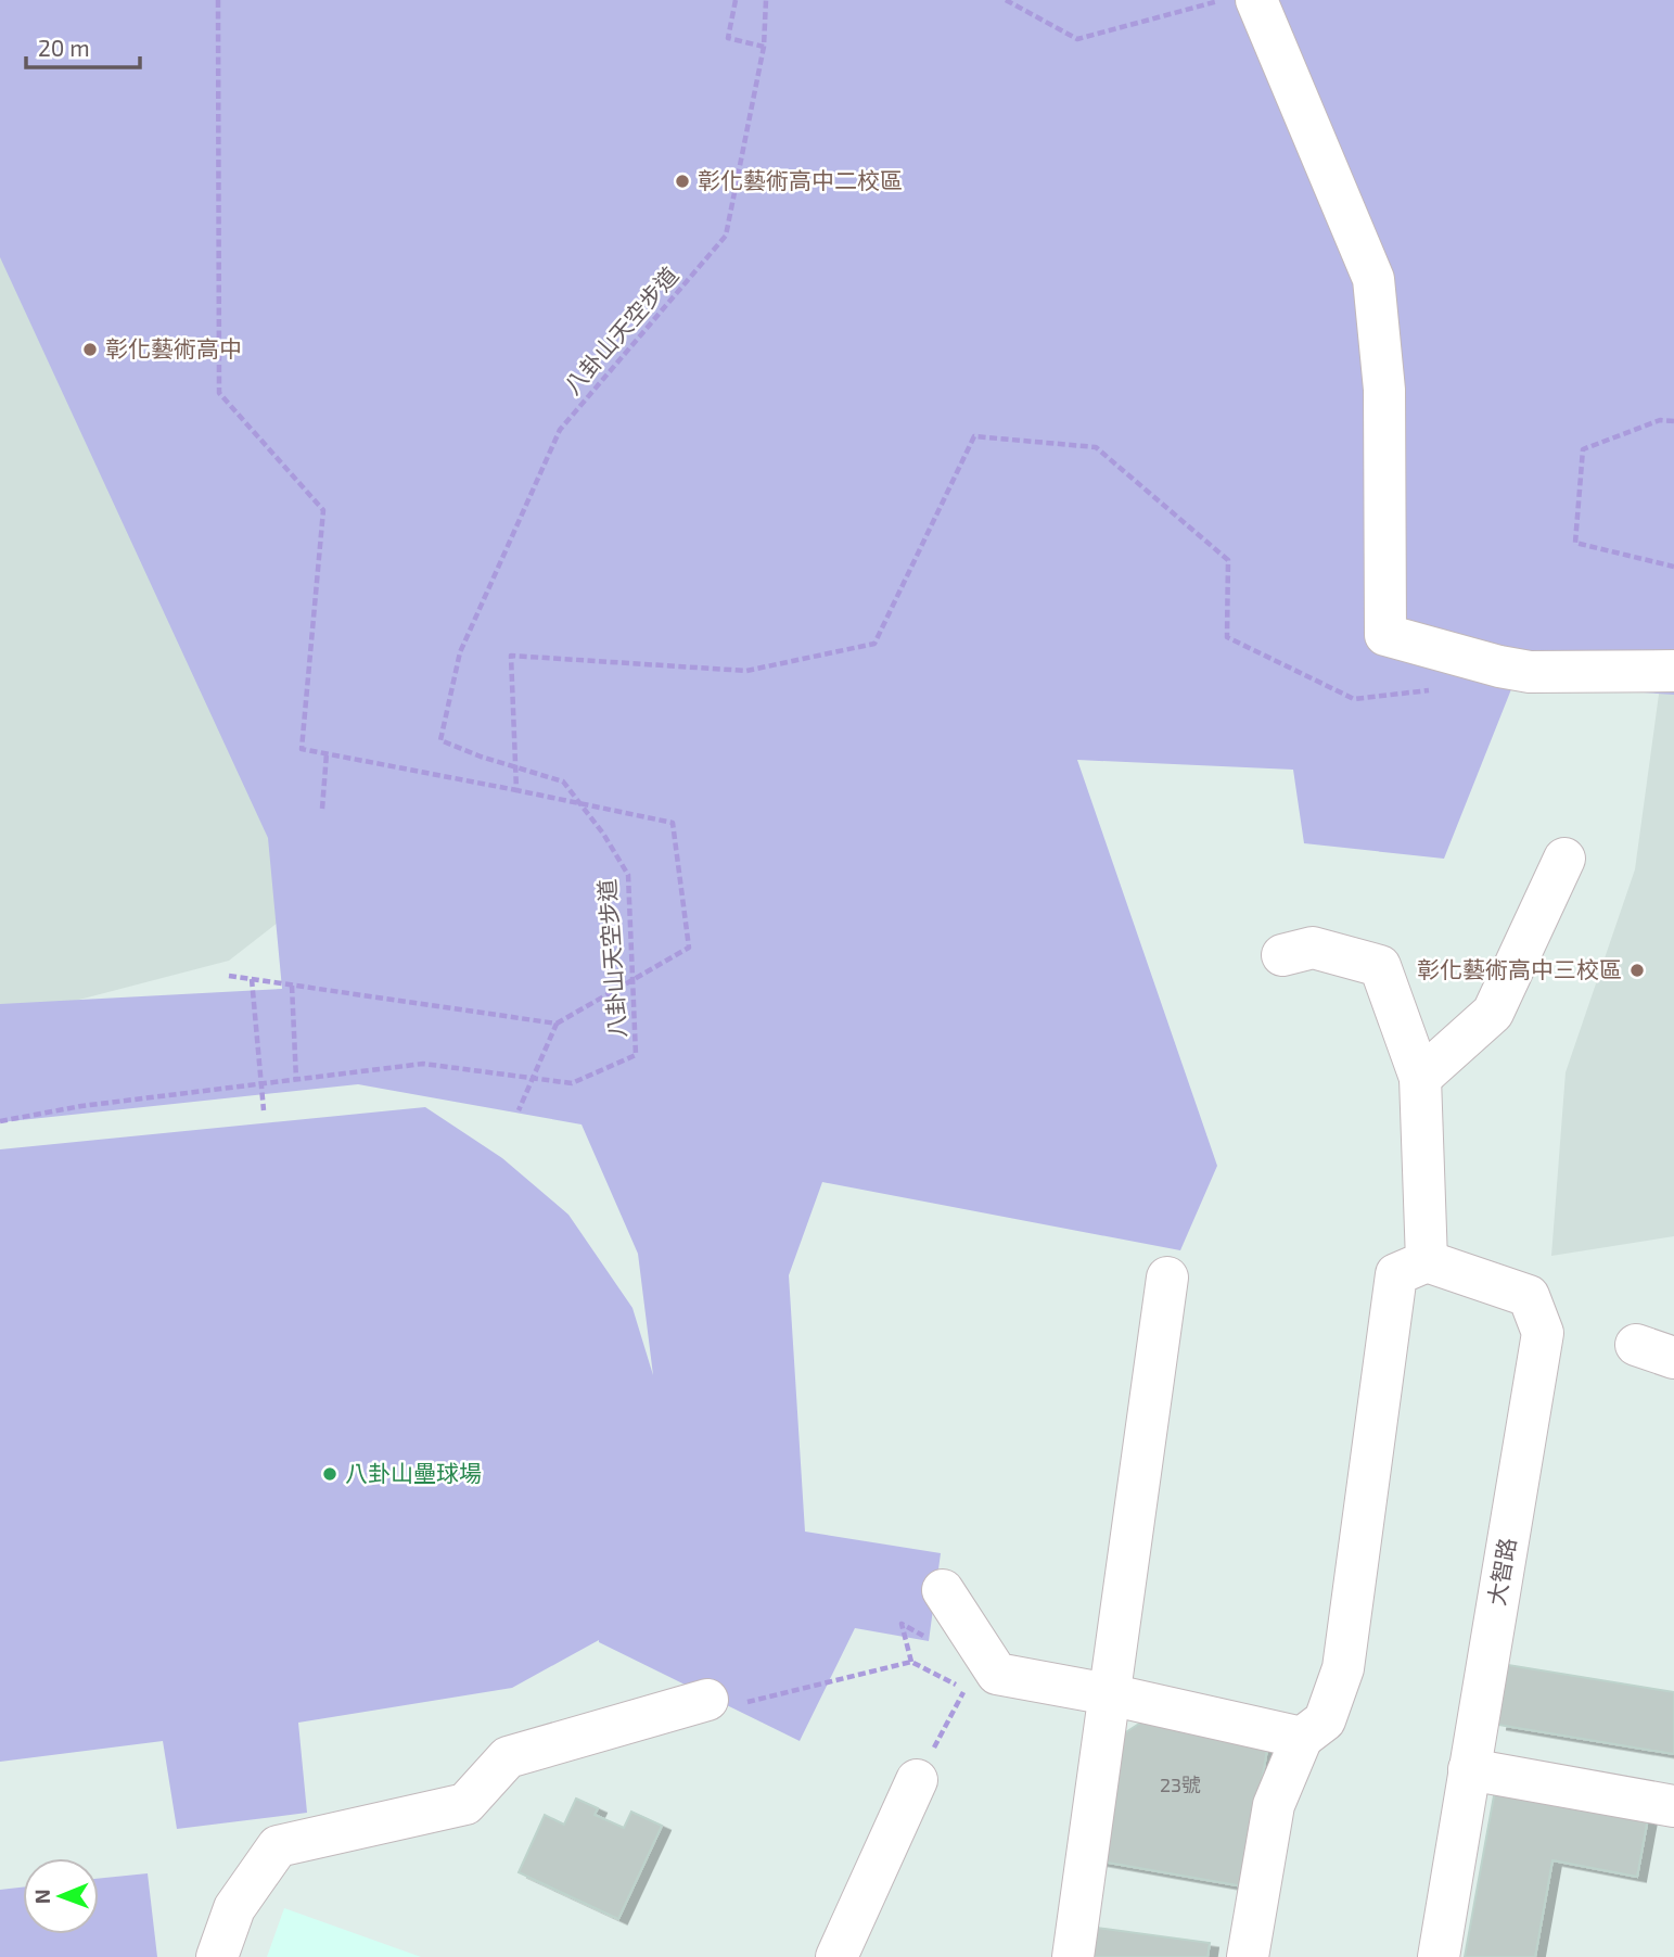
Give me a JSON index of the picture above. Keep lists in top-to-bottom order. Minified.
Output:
{"streets":{"lane":["大智路"],"path":["八卦山天空步道"]},"places":["彰化藝術高中二校區","彰化藝術高中","彰化藝術高中三校區","八卦山壘球場"],"house_numbers":["23號"],"scale_bar":"20 m","north":"left"}
